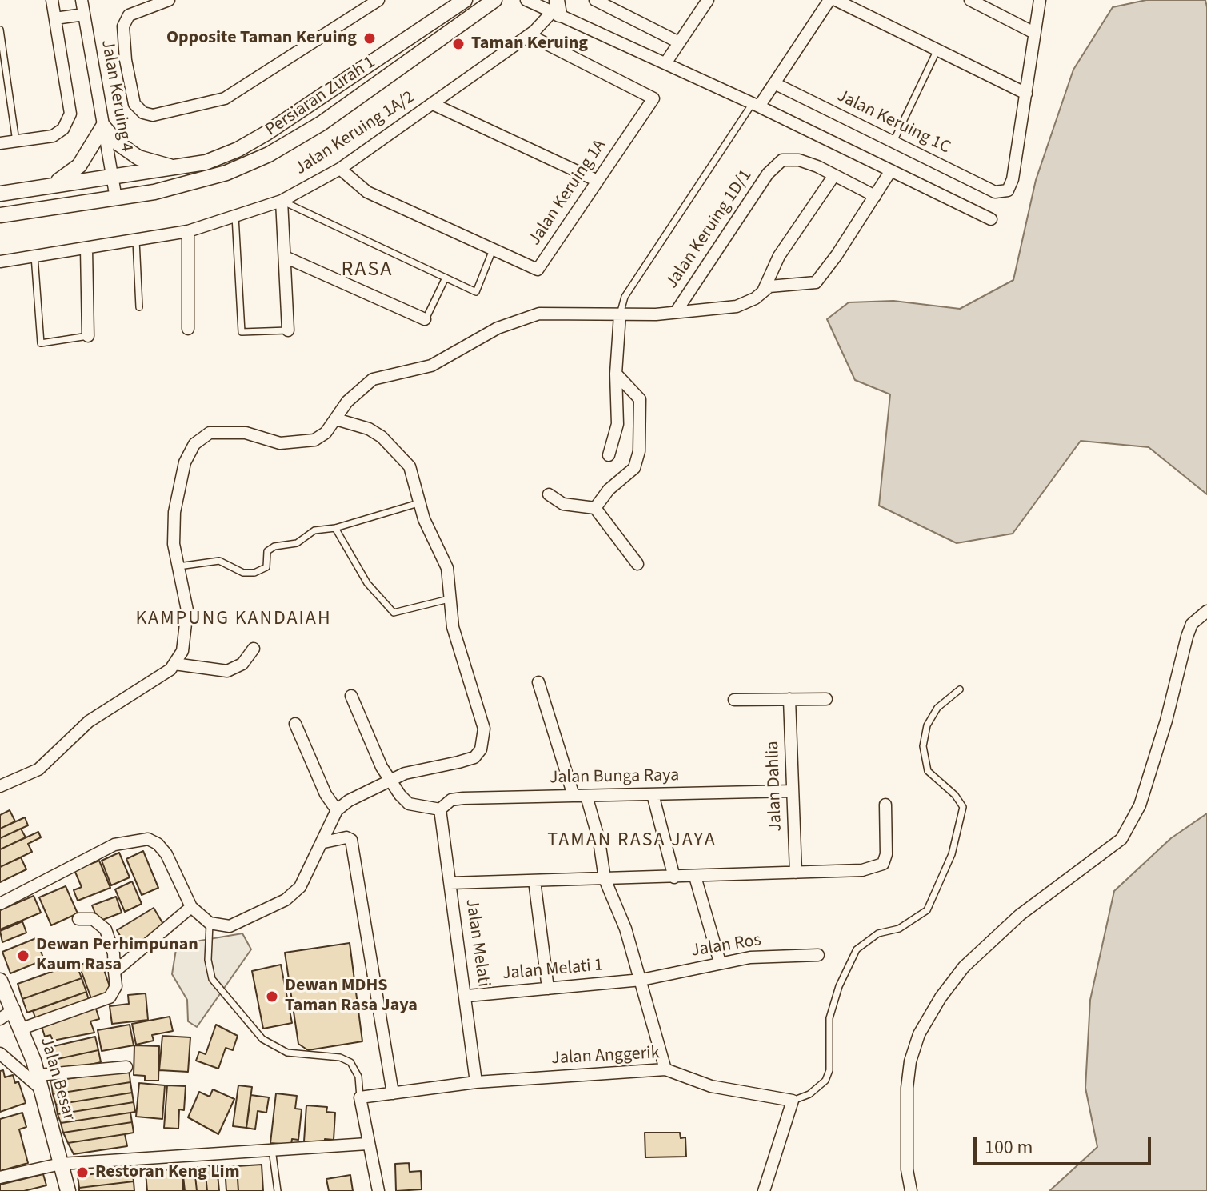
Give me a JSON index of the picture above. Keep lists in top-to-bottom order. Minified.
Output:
{"streets":{"main road":["Persiaran Zurah 1","Jalan Besar"],"street":["Jalan Keruing 4","Jalan Keruing 1C","Jalan Keruing 1A/2","Jalan Keruing 1A","Jalan Keruing 1D/1","Jalan Bunga Raya","Jalan Dahlia","Jalan Melati","Jalan Ros","Jalan Melati 1","Jalan Anggerik"]},"crossings":[["Jalan Keruing 4","Persiaran Zurah 1"],["Jalan Keruing 1A/2","Jalan Keruing 1A"],["Jalan Bunga Raya","Jalan Dahlia"],["Jalan Bunga Raya","Jalan Melati"],["Jalan Melati","Jalan Melati 1"],["Jalan Melati","Jalan Anggerik"],["Jalan Ros","Jalan Melati 1"]],"districts":["RASA","KAMPUNG KANDAIAH","TAMAN RASA JAYA"],"places":["Opposite Taman Keruing","Taman Keruing","Dewan Perhimpunan Kaum Rasa","Dewan MDHS Taman Rasa Jaya","Restoran Keng Lim"],"scale_bar":"100 m"}
